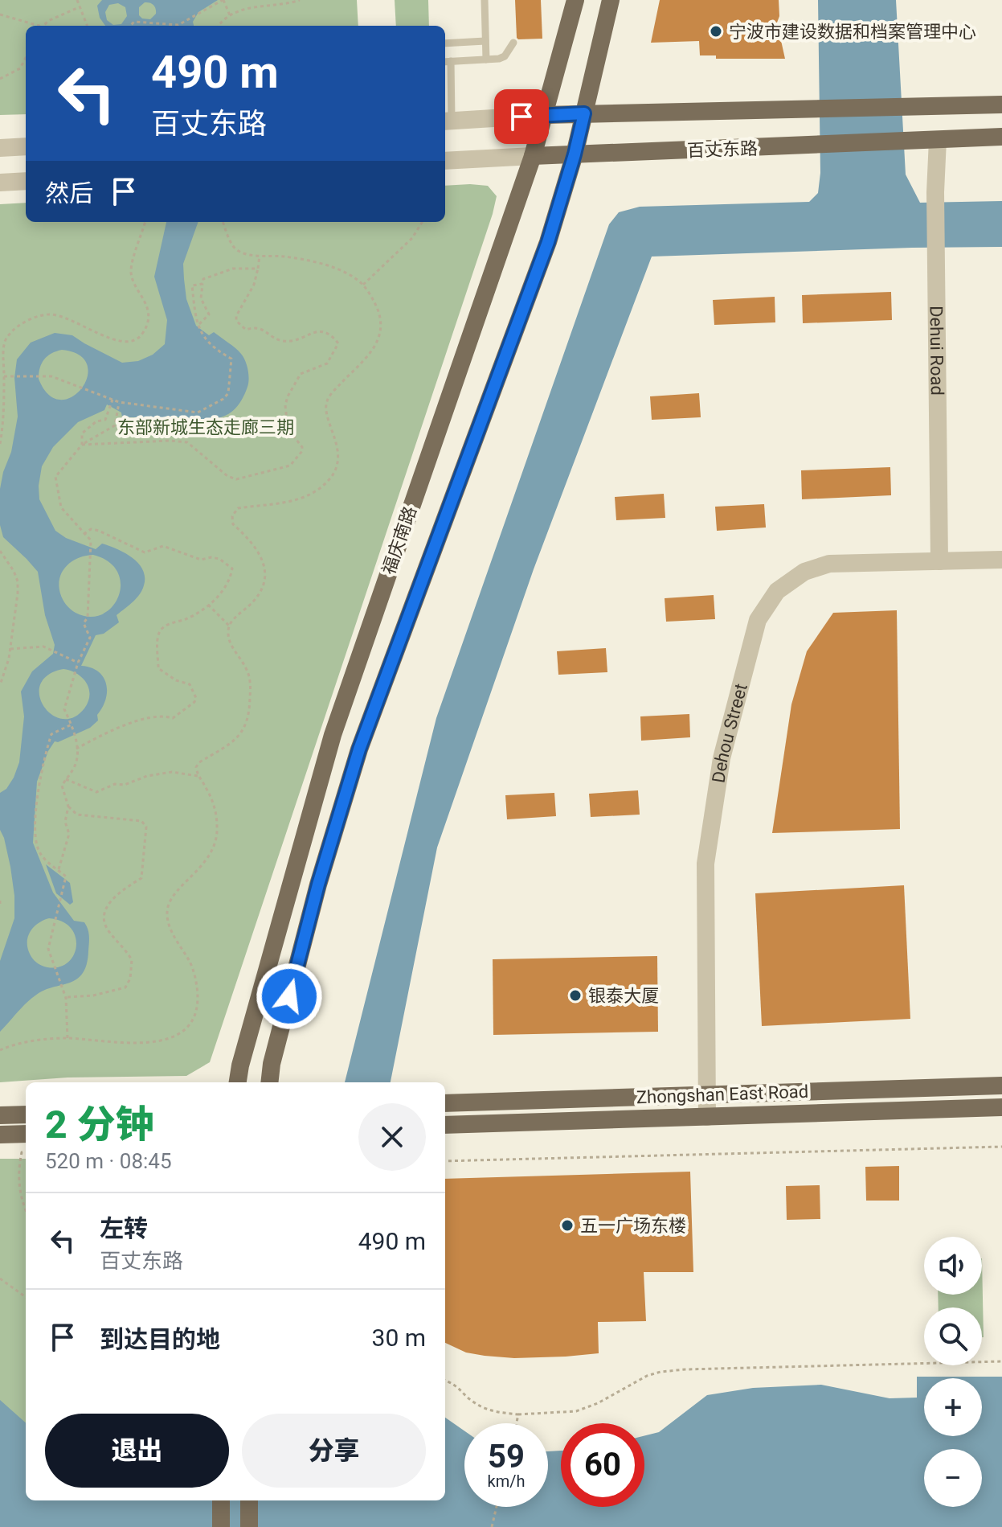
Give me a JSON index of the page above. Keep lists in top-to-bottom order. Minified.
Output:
{"streets":{"main road":["百丈东路","福庆南路","Zhongshan East Road"],"street":["Dehui Road","Dehou Street"]},"crossings":[["百丈东路","Dehui Road"],["百丈东路","福庆南路"],["Dehui Road","Dehou Street"],["Dehou Street","Zhongshan East Road"]],"parks":["东部新城生态走廊三期"],"places":["宁波市建设数据和档案管理中心","银泰大厦","五一广场东楼"],"page":{"turn":["490 m","百丈东路"],"then":"然后","heading":["2 分钟","520 m · 08:45"],"list":[{"name":"左转","note":"百丈东路","value":"490 m"},{"name":"到达目的地","value":"30 m"}],"map_buttons":["+","−"],"buttons":["退出","分享"],"speed":"59 km/h","limit":"60"}}
